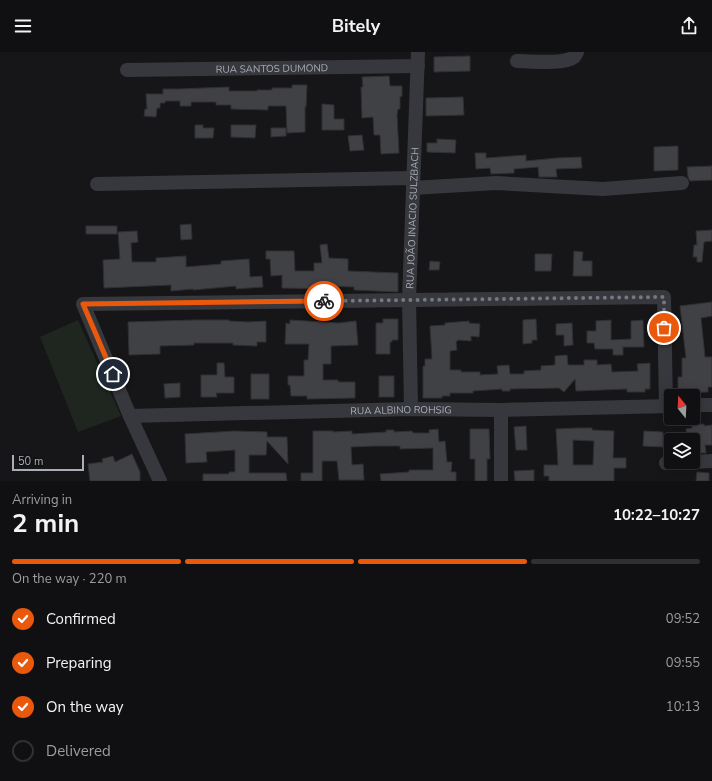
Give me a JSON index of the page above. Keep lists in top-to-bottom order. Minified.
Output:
{"streets":{"street":["RUA SANTOS DUMOND","RUA JOÃO INACIO SULZBACH","RUA ALBINO ROHSIG"]},"crossings":[["RUA SANTOS DUMOND","RUA JOÃO INACIO SULZBACH"],["RUA JOÃO INACIO SULZBACH","RUA ALBINO ROHSIG"]],"scale_bar":"50 m","north":"top","page":{"header":"Bitely","scale":"50 m","heading":["2 min","Arriving in","10:22–10:27"],"bar":"On the way · 220 m","list":[["Confirmed","09:52"],["Preparing","09:55"],["On the way","10:13"],"Delivered"]}}
